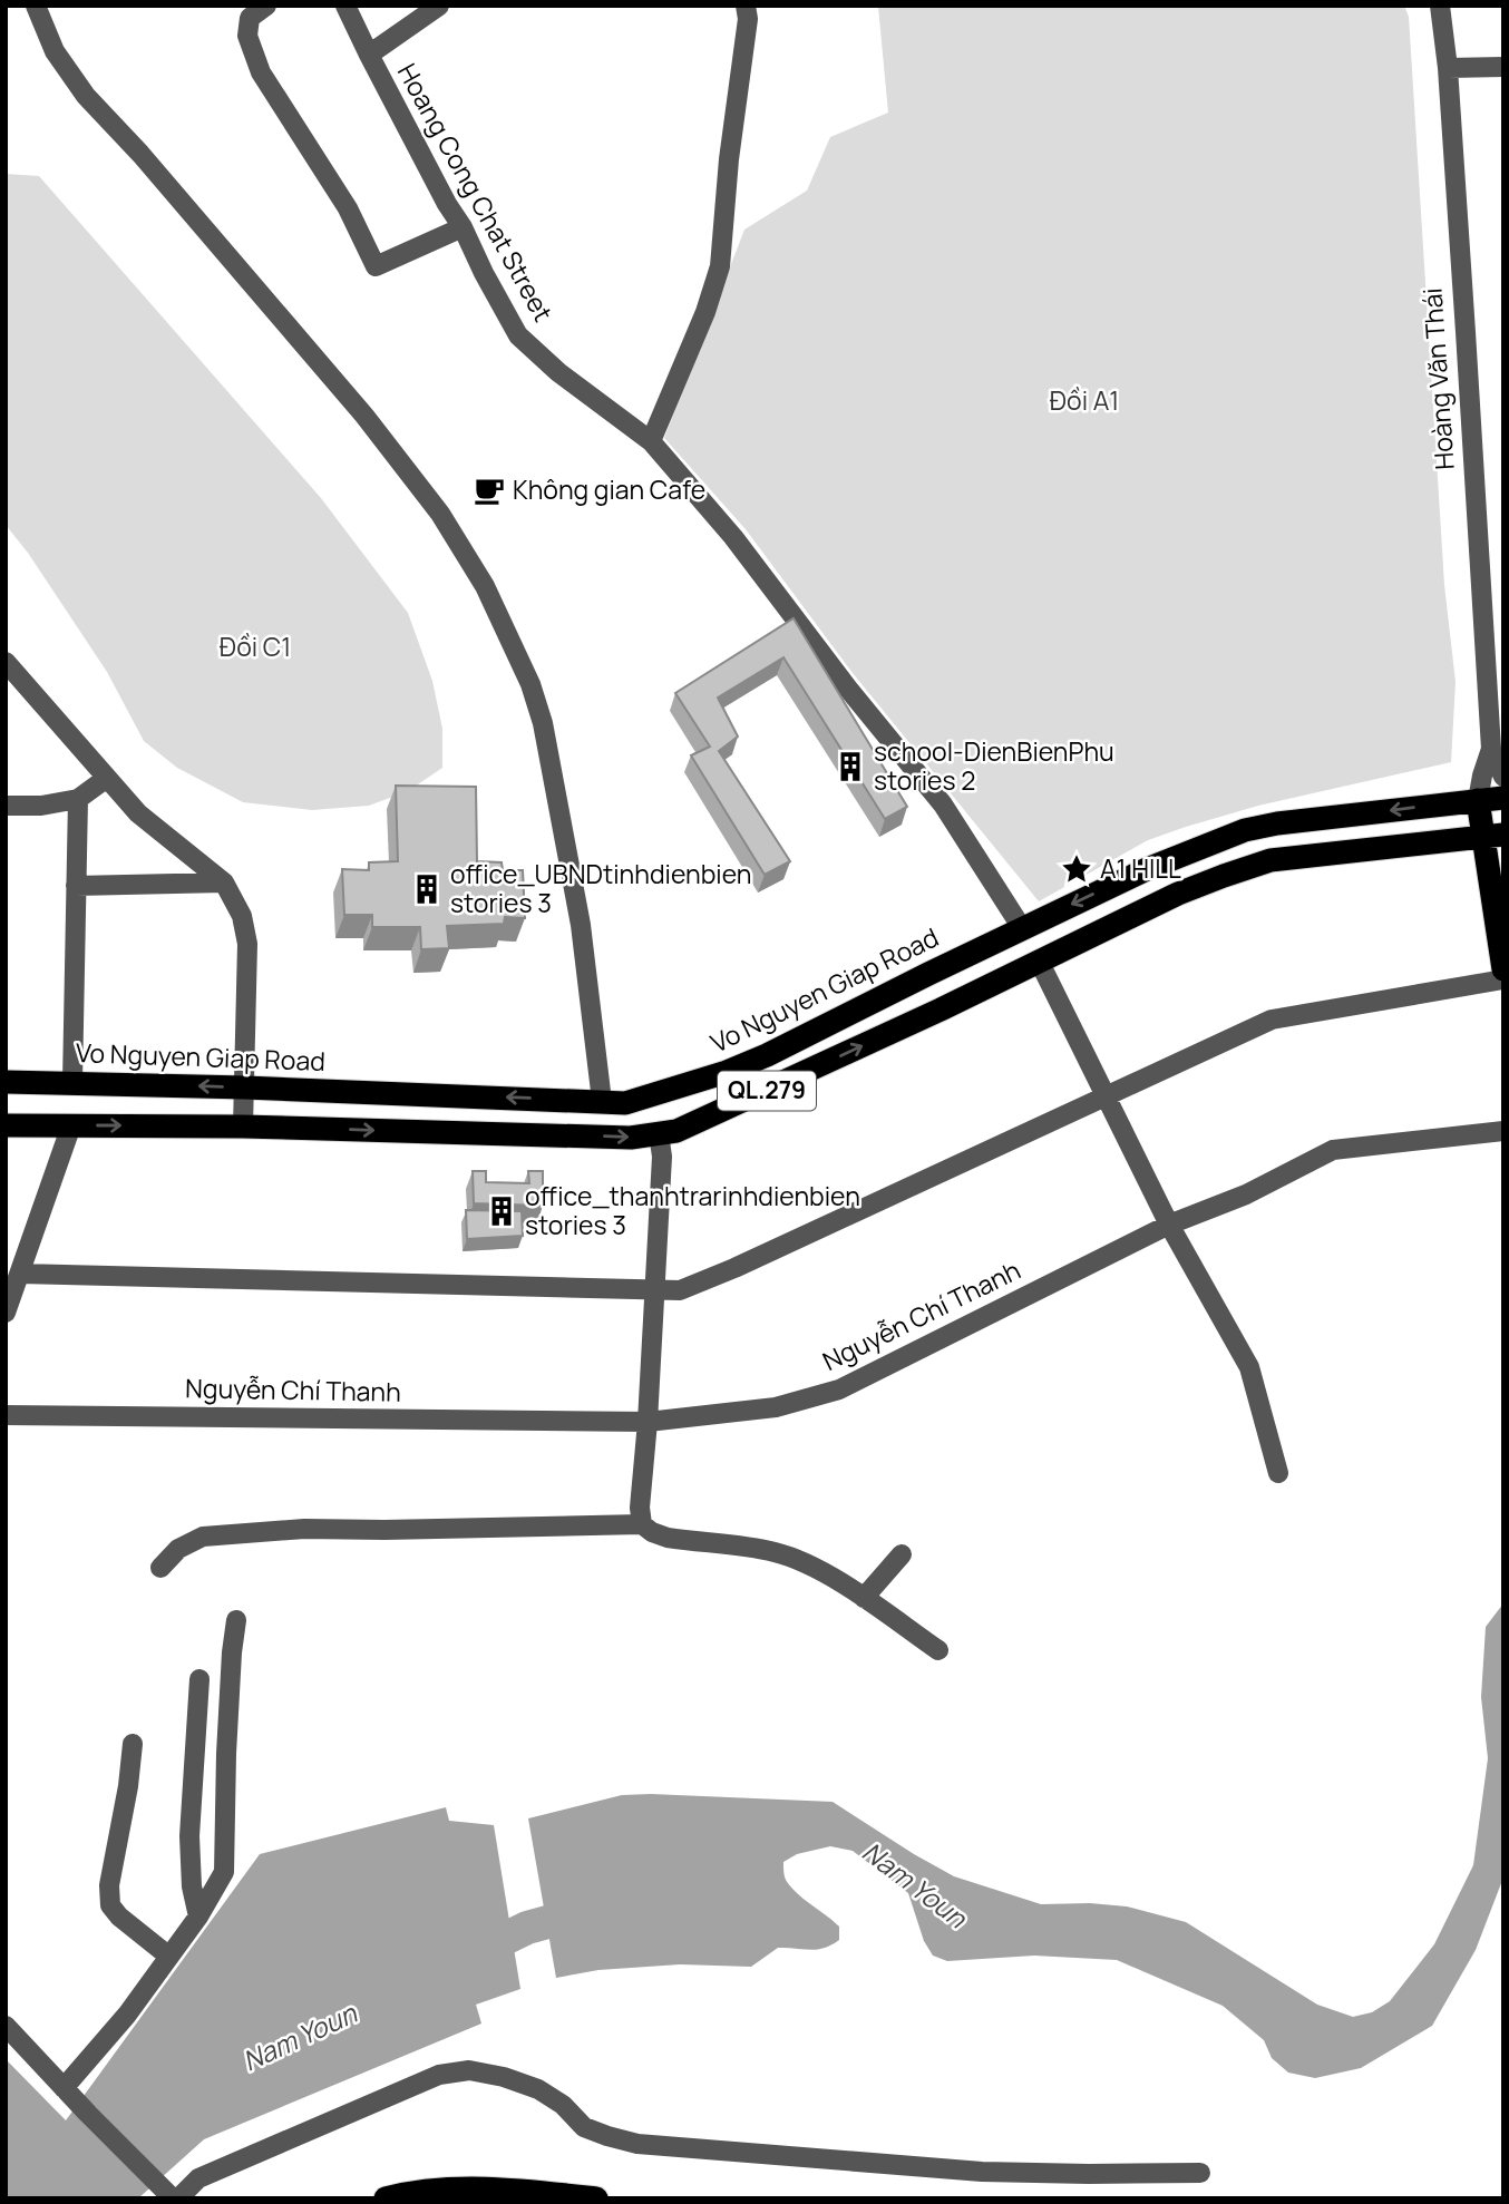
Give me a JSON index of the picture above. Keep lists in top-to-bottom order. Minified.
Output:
{"streets":{"highway":["Vo Nguyen Giap Road","QL.279"],"street":["Hoang Cong Chat Street","Hoàng Văn Thái","Nguyễn Chí Thanh"]},"crossings":[["Hoang Cong Chat Street","Vo Nguyen Giap Road"]],"water":["Nam Youn"],"parks":["Đồi A1","Đồi C1"],"places":{"cafe":["Không gian Cafe"],"building":["school-DienBienPhu stories 2","office_UBNDtinhdienbien stories 3","office_thanhtrarinhdienbien stories 3"],"place":["A1 HILL"]}}
